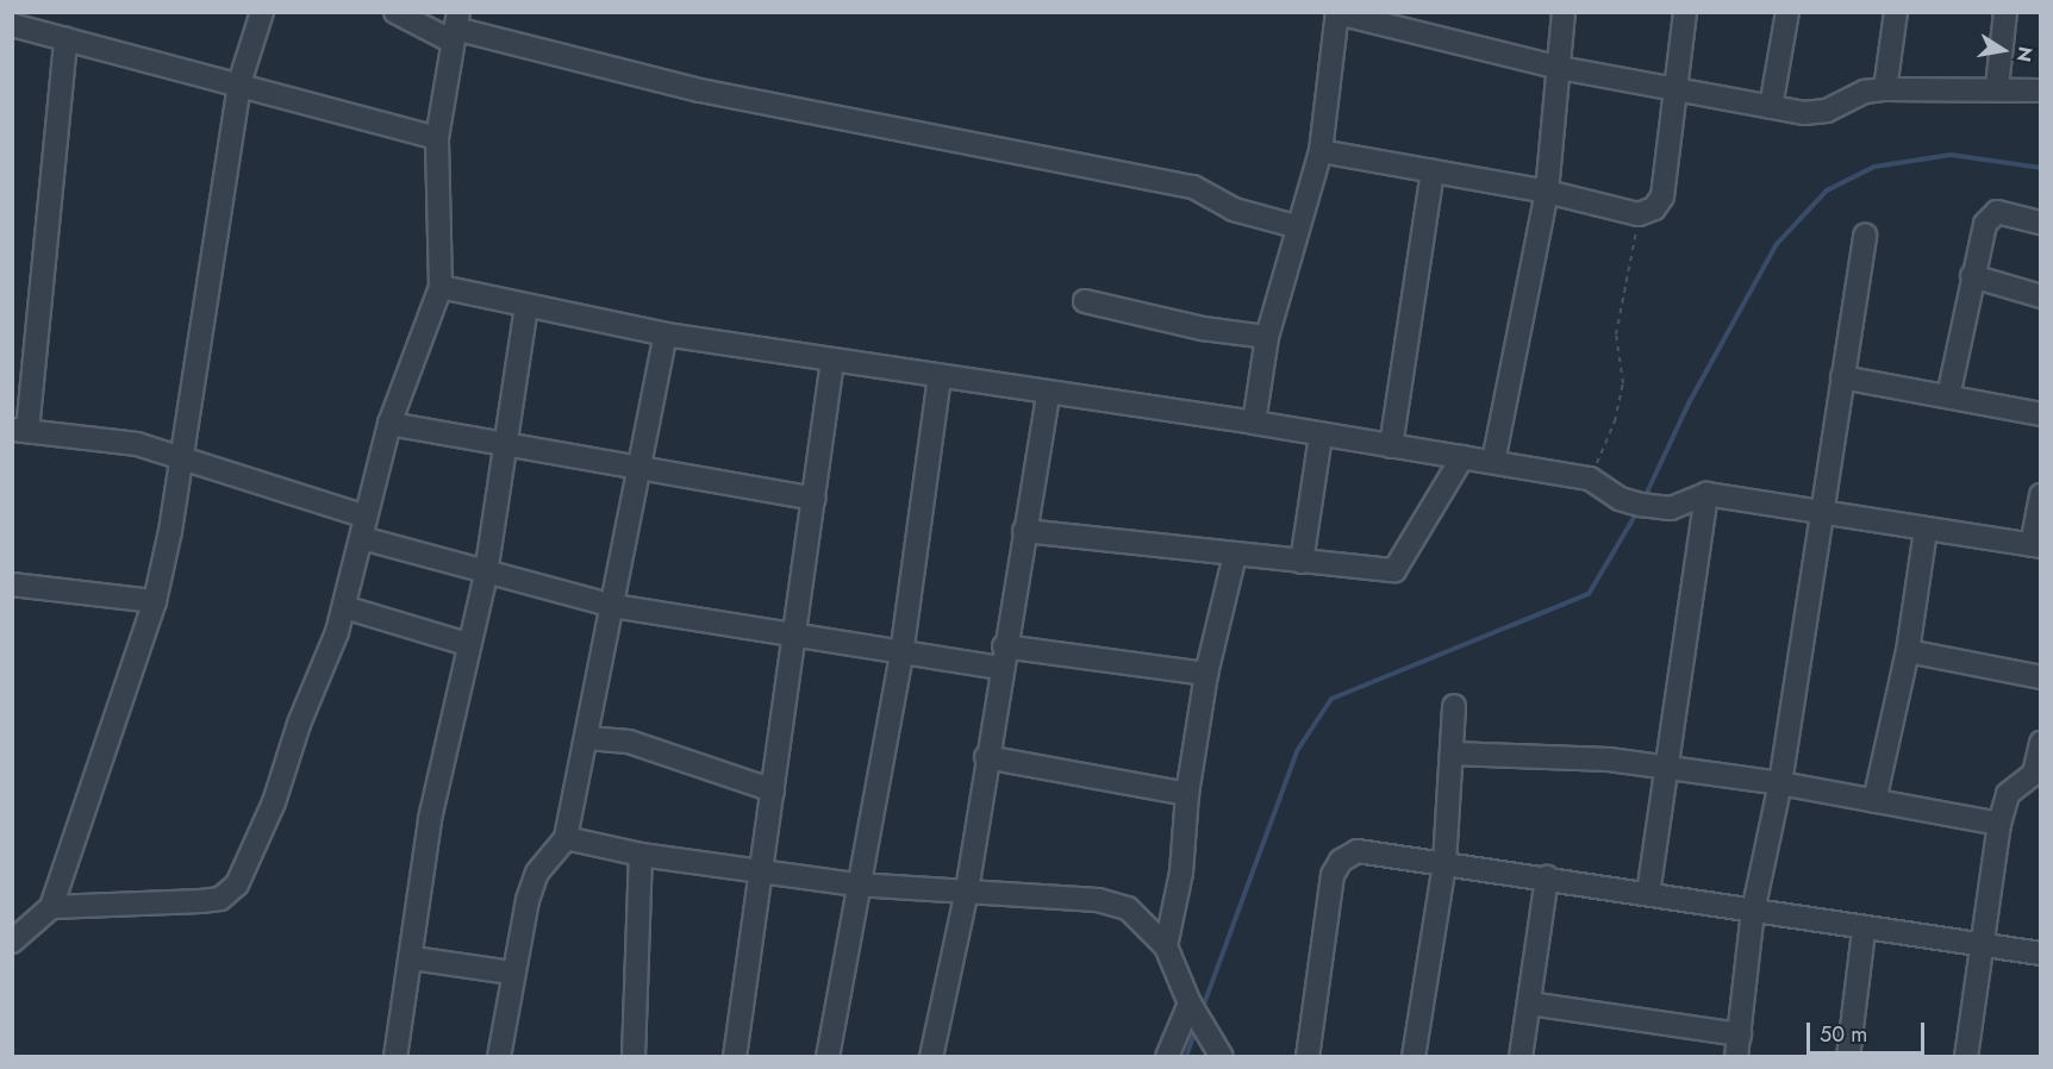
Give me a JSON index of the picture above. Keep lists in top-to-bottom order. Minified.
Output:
{"scale_bar":"50 m","north":"right"}
